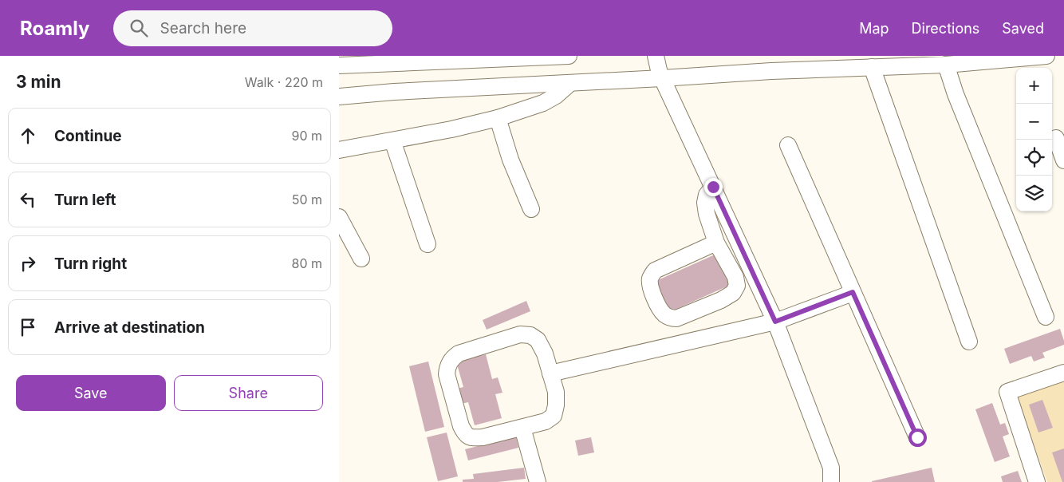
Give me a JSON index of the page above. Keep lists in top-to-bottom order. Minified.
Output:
{"page":{"header":"Roamly","search":"Search here","nav":["Map","Directions","Saved"],"heading":["3 min","Walk · 220 m"],"map_buttons":["+","−"],"list":[["Continue","90 m"],["Turn left","50 m"],["Turn right","80 m"],"Arrive at destination"],"buttons":["Save","Share"]}}
